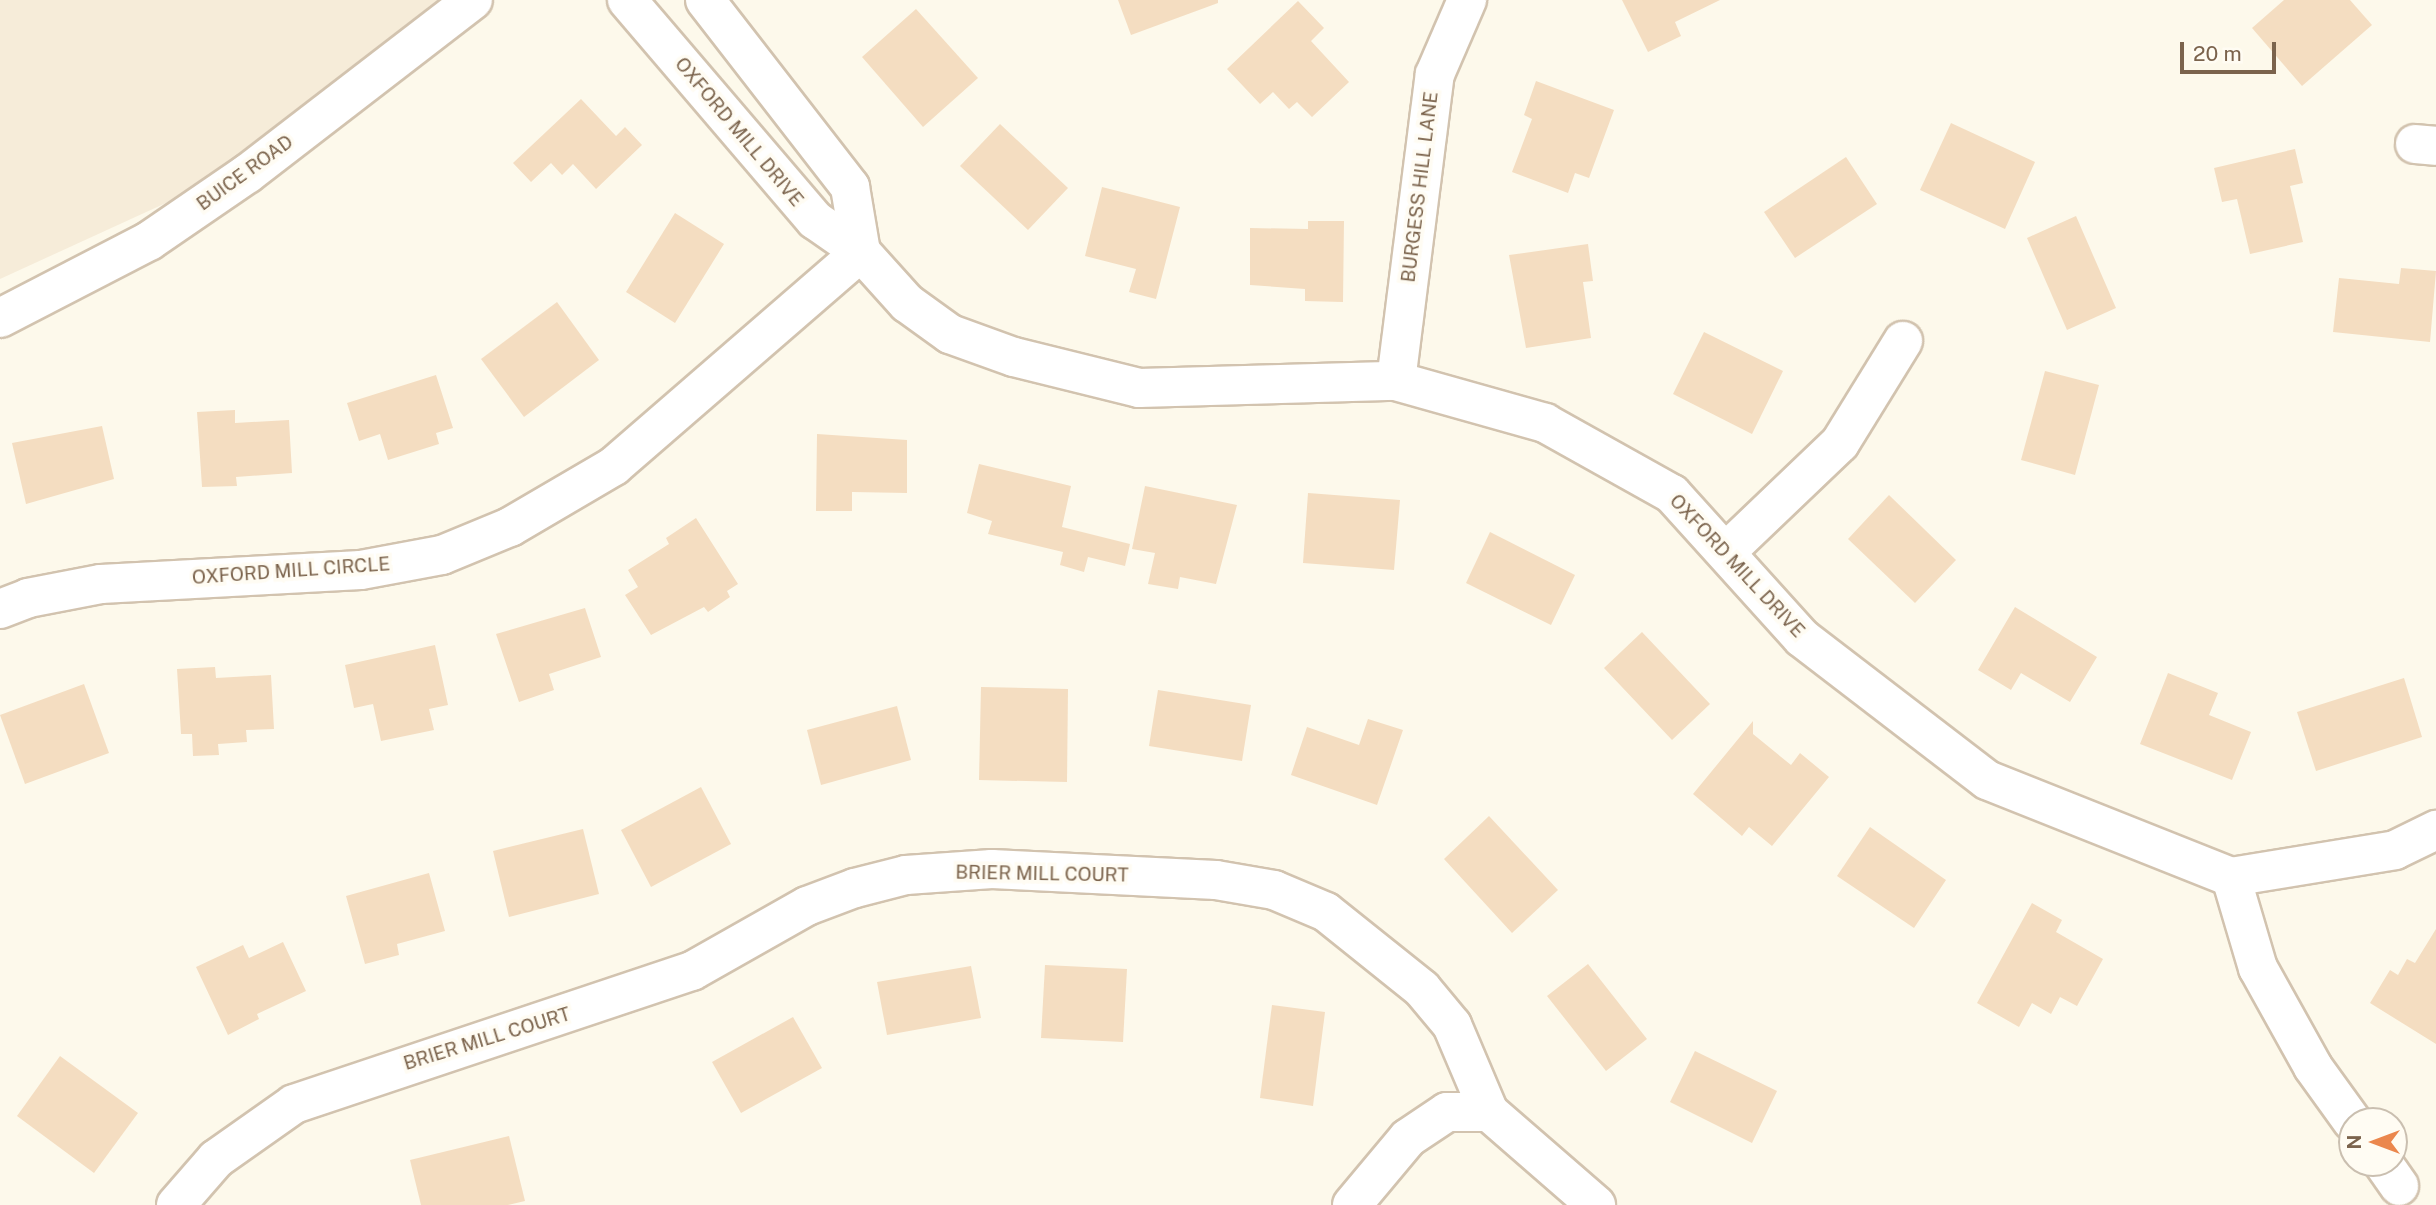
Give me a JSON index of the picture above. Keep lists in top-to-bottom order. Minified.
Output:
{"streets":{"street":["OXFORD MILL DRIVE","BUICE ROAD","BURGESS HILL LANE","OXFORD MILL CIRCLE","BRIER MILL COURT"]},"crossings":[["OXFORD MILL DRIVE","BURGESS HILL LANE"],["OXFORD MILL DRIVE","OXFORD MILL CIRCLE"]],"scale_bar":"20 m","north":"left"}
